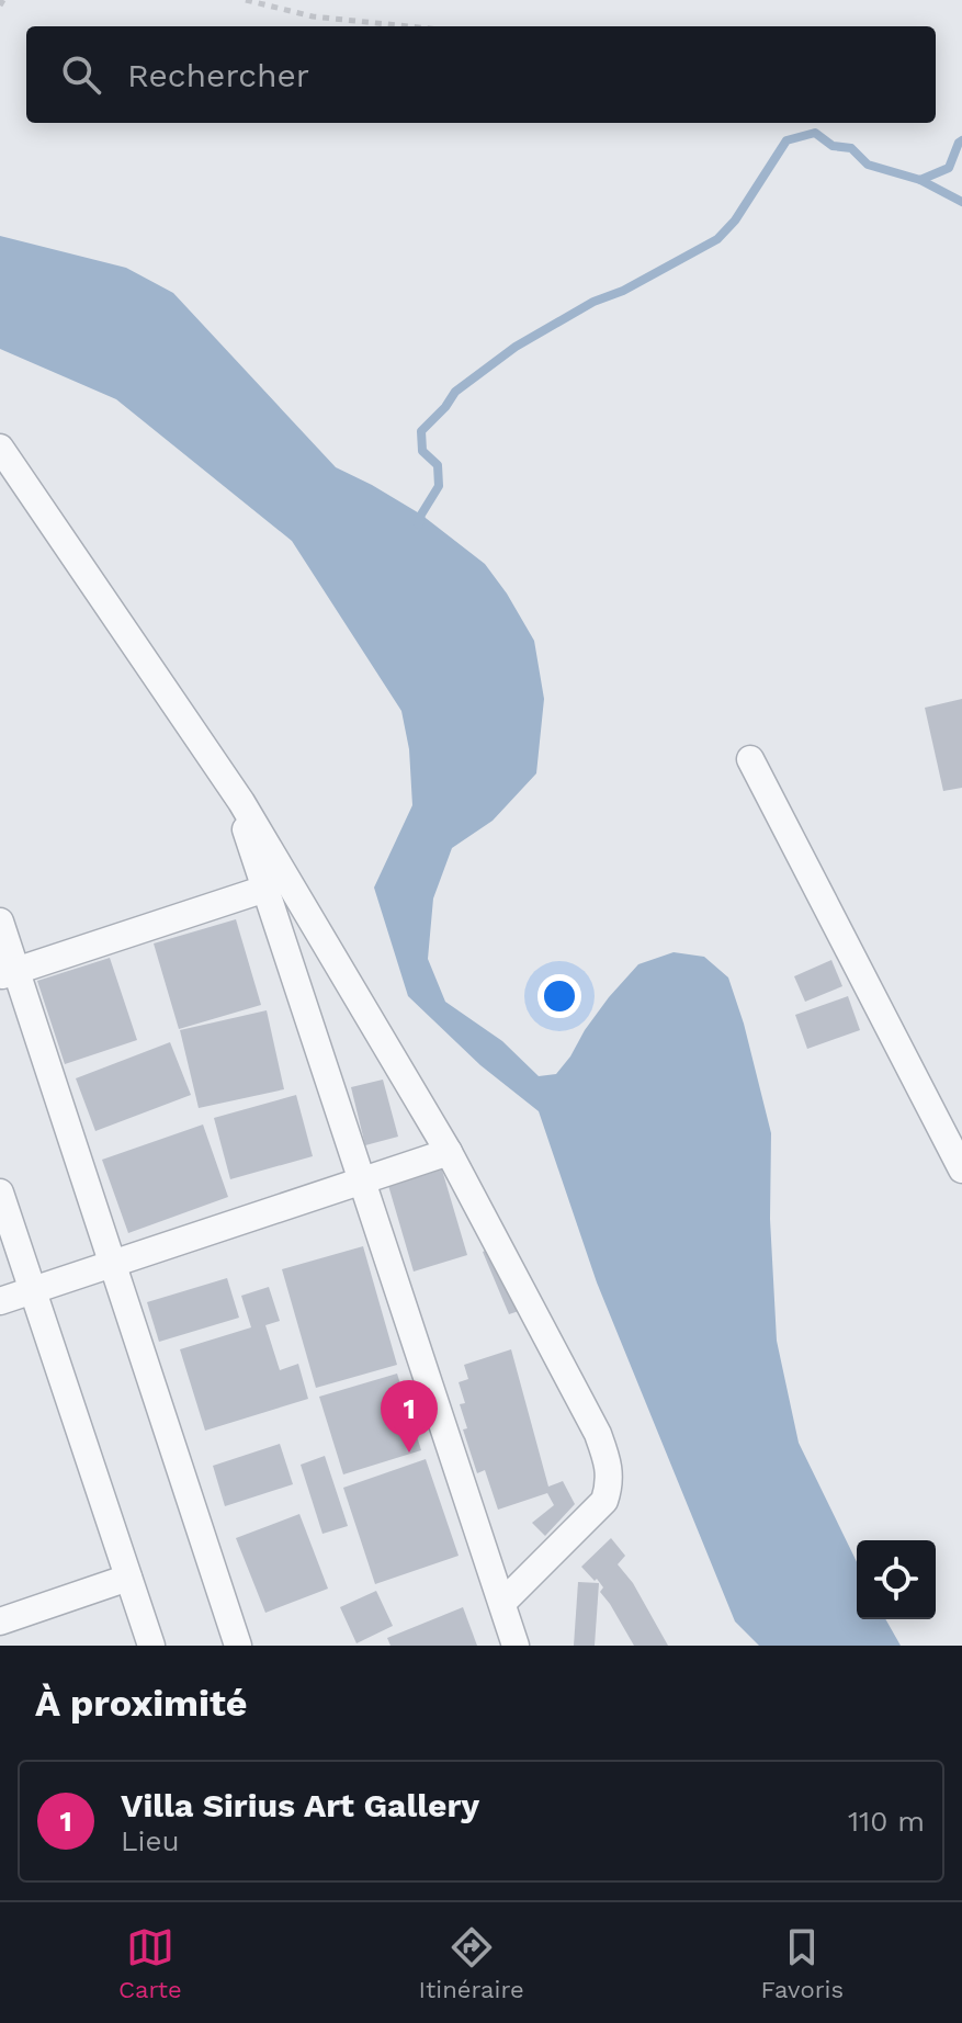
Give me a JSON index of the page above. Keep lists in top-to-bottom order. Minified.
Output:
{"page":{"search":"Rechercher","pins":"1","heading":"À proximité","list":[{"mark":"1","name":"Villa Sirius Art Gallery","note":"Lieu","value":"110 m"}],"nav":["Carte","Itinéraire","Favoris"]}}
